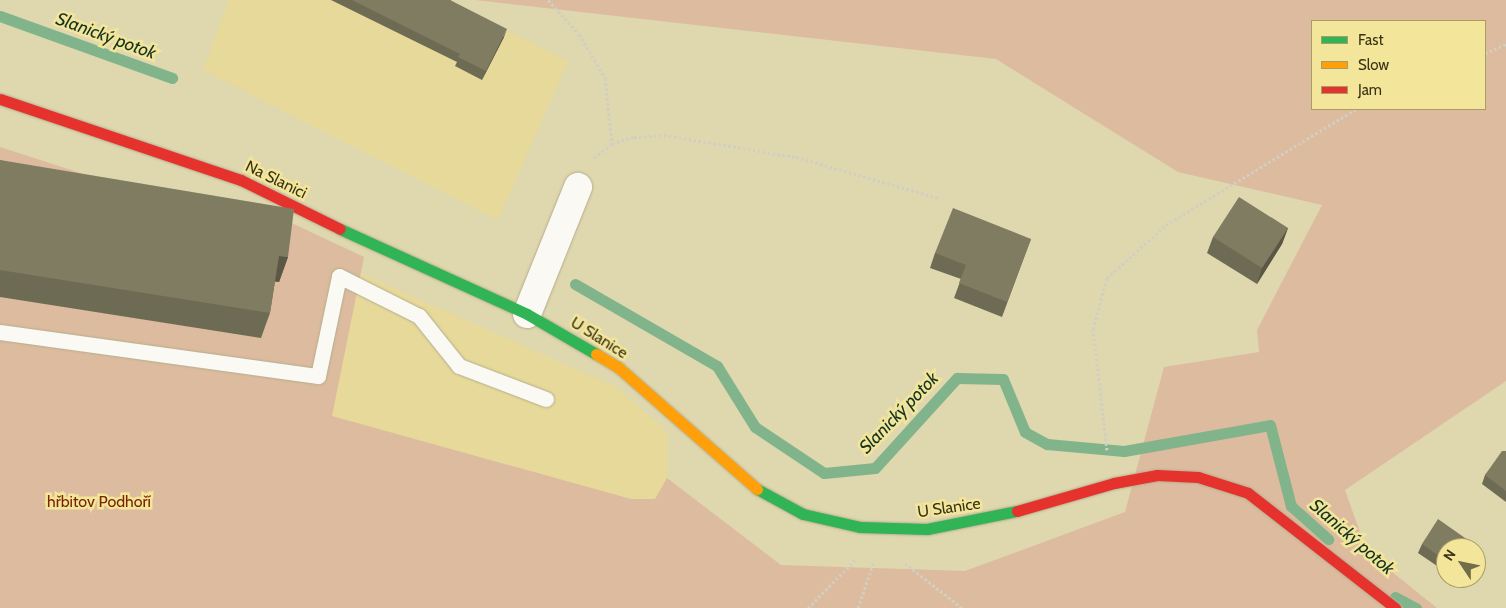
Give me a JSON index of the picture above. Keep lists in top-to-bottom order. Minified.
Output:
{"streets":{"street":["Na Slanici","U Slanice"]},"crossings":[["Na Slanici","U Slanice"]],"water":["Slanický potok"],"parks":["hřbitov Podhoří"],"legend":["Fast","Slow","Jam"],"north":"top left"}
